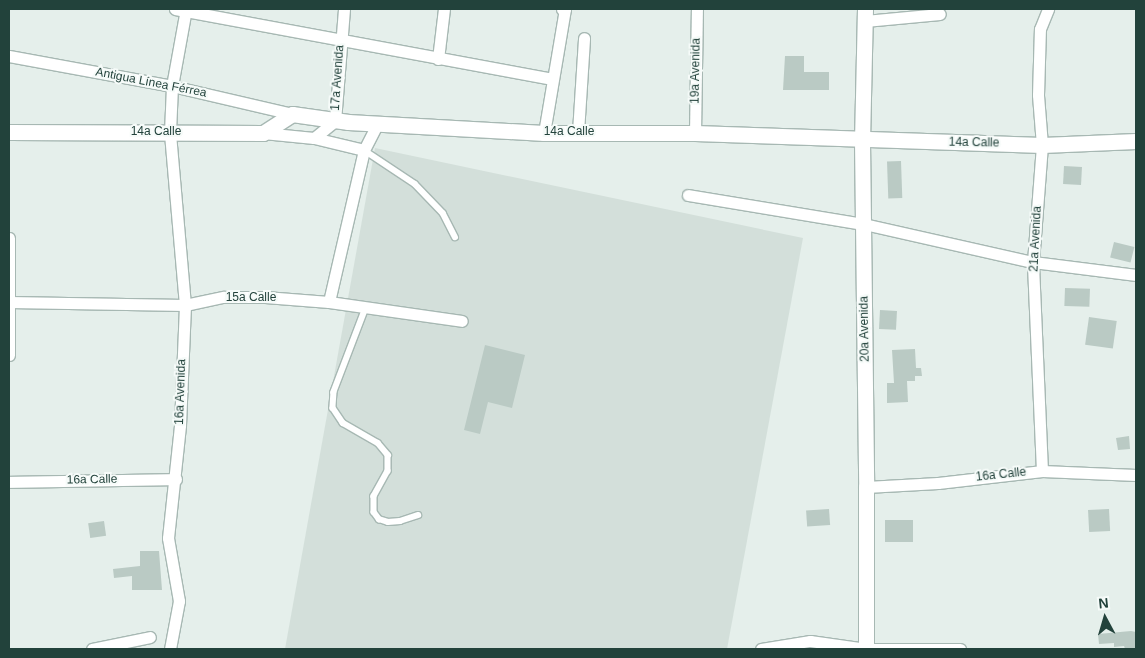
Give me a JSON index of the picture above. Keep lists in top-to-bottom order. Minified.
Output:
{"streets":{"street":["19a Avenida","17a Avenida","Antigua Línea Férrea","14a Calle","21a Avenida","15a Calle","20a Avenida","16a Avenida","16a Calle"]},"crossings":[["19a Avenida","14a Calle"],["17a Avenida","14a Calle"],["Antigua Línea Férrea","14a Calle"],["Antigua Línea Férrea","16a Avenida"],["14a Calle","21a Avenida"],["14a Calle","20a Avenida"],["14a Calle","16a Avenida"],["21a Avenida","16a Calle"],["15a Calle","16a Avenida"],["20a Avenida","16a Calle"],["16a Avenida","16a Calle"]],"north":"top"}
